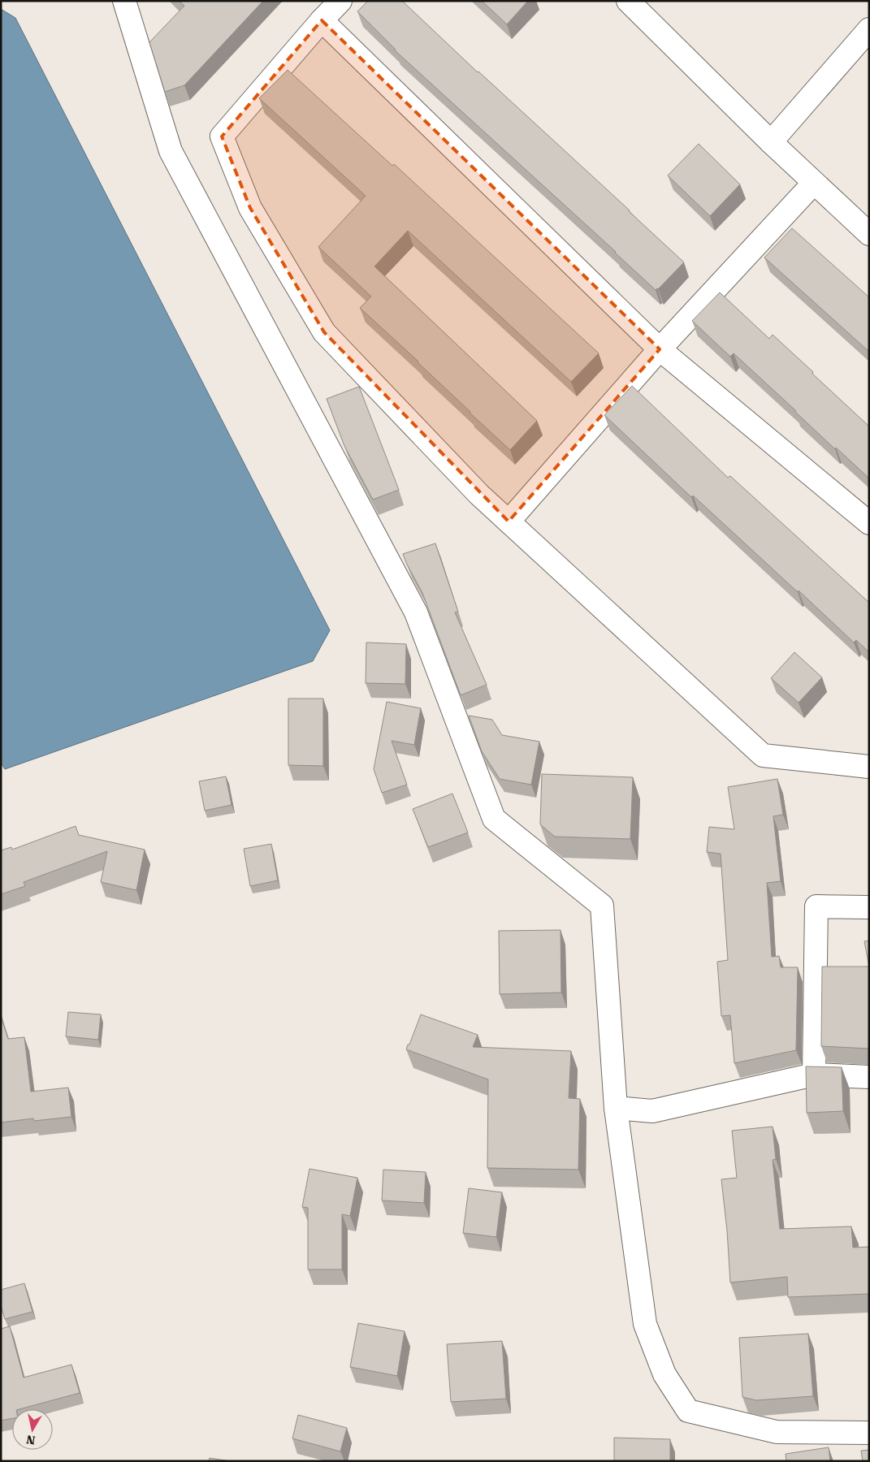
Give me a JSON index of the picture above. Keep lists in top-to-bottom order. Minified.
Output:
{"north":"bottom"}
